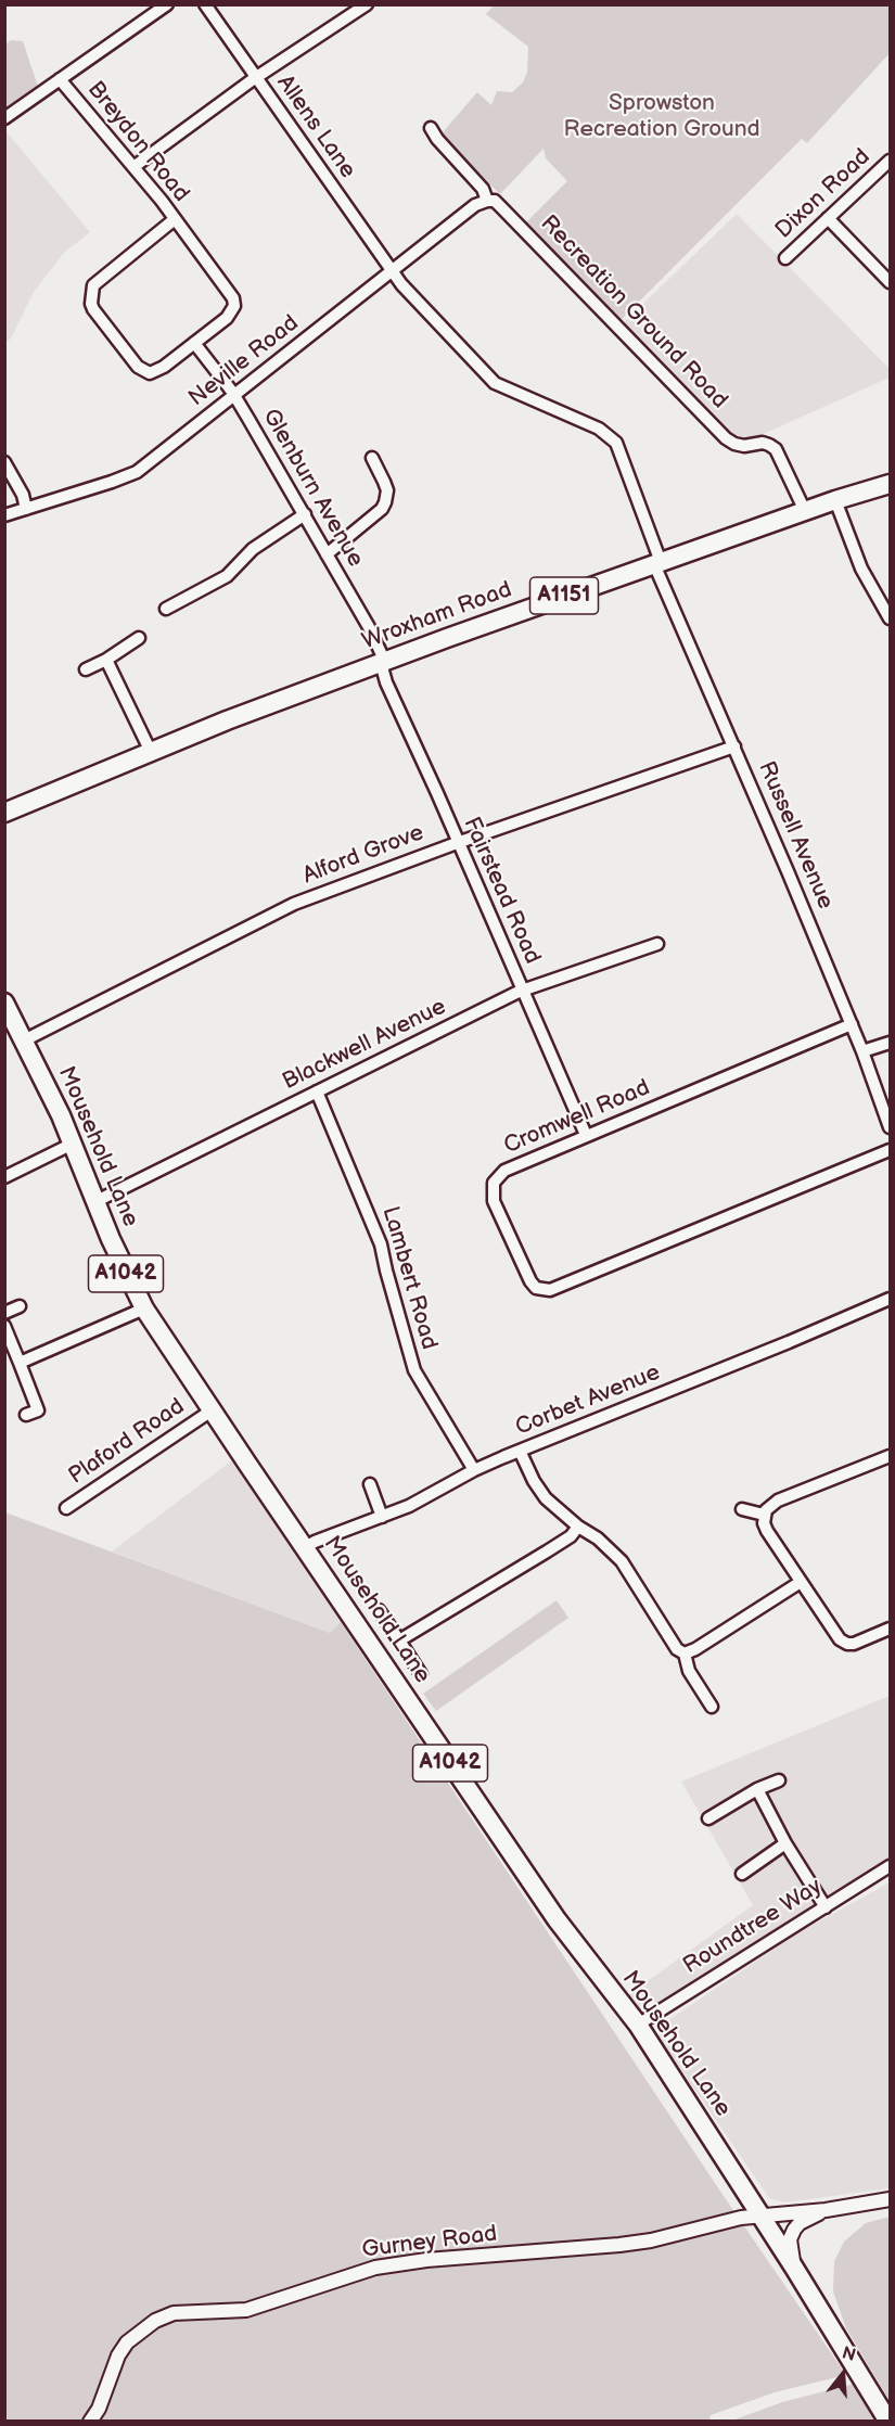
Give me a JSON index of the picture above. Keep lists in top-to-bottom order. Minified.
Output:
{"streets":{"main road":["A1151","Wroxham Road","Mousehold Lane","A1042"],"street":["Allens Lane","Breydon Road","Dixon Road","Recreation Ground Road","Neville Road","Glenburn Avenue","Russell Avenue","Alford Grove","Fairstead Road","Blackwell Avenue","Cromwell Road","Lambert Road","Corbet Avenue","Plaford Road","Roundtree Way","Gurney Road"]},"crossings":[["Allens Lane","Neville Road"],["Allens Lane","Wroxham Road"],["Allens Lane","Russell Avenue"],["Breydon Road","Glenburn Avenue"],["Recreation Ground Road","Neville Road"],["Recreation Ground Road","Wroxham Road"],["Neville Road","Glenburn Avenue"],["Glenburn Avenue","Wroxham Road"],["Glenburn Avenue","Fairstead Road"],["Wroxham Road","Russell Avenue"],["Wroxham Road","Fairstead Road"],["Russell Avenue","Alford Grove"],["Russell Avenue","Cromwell Road"],["Alford Grove","Fairstead Road"],["Alford Grove","Mousehold Lane"],["Fairstead Road","Blackwell Avenue"],["Fairstead Road","Cromwell Road"],["Blackwell Avenue","Mousehold Lane"],["Blackwell Avenue","Lambert Road"],["Mousehold Lane","A1042"],["Mousehold Lane","Corbet Avenue"],["Mousehold Lane","Plaford Road"],["Mousehold Lane","Roundtree Way"],["Mousehold Lane","Gurney Road"],["A1042","Gurney Road"],["Lambert Road","Corbet Avenue"]],"parks":["Sprowston Recreation Ground"],"north":"top"}
